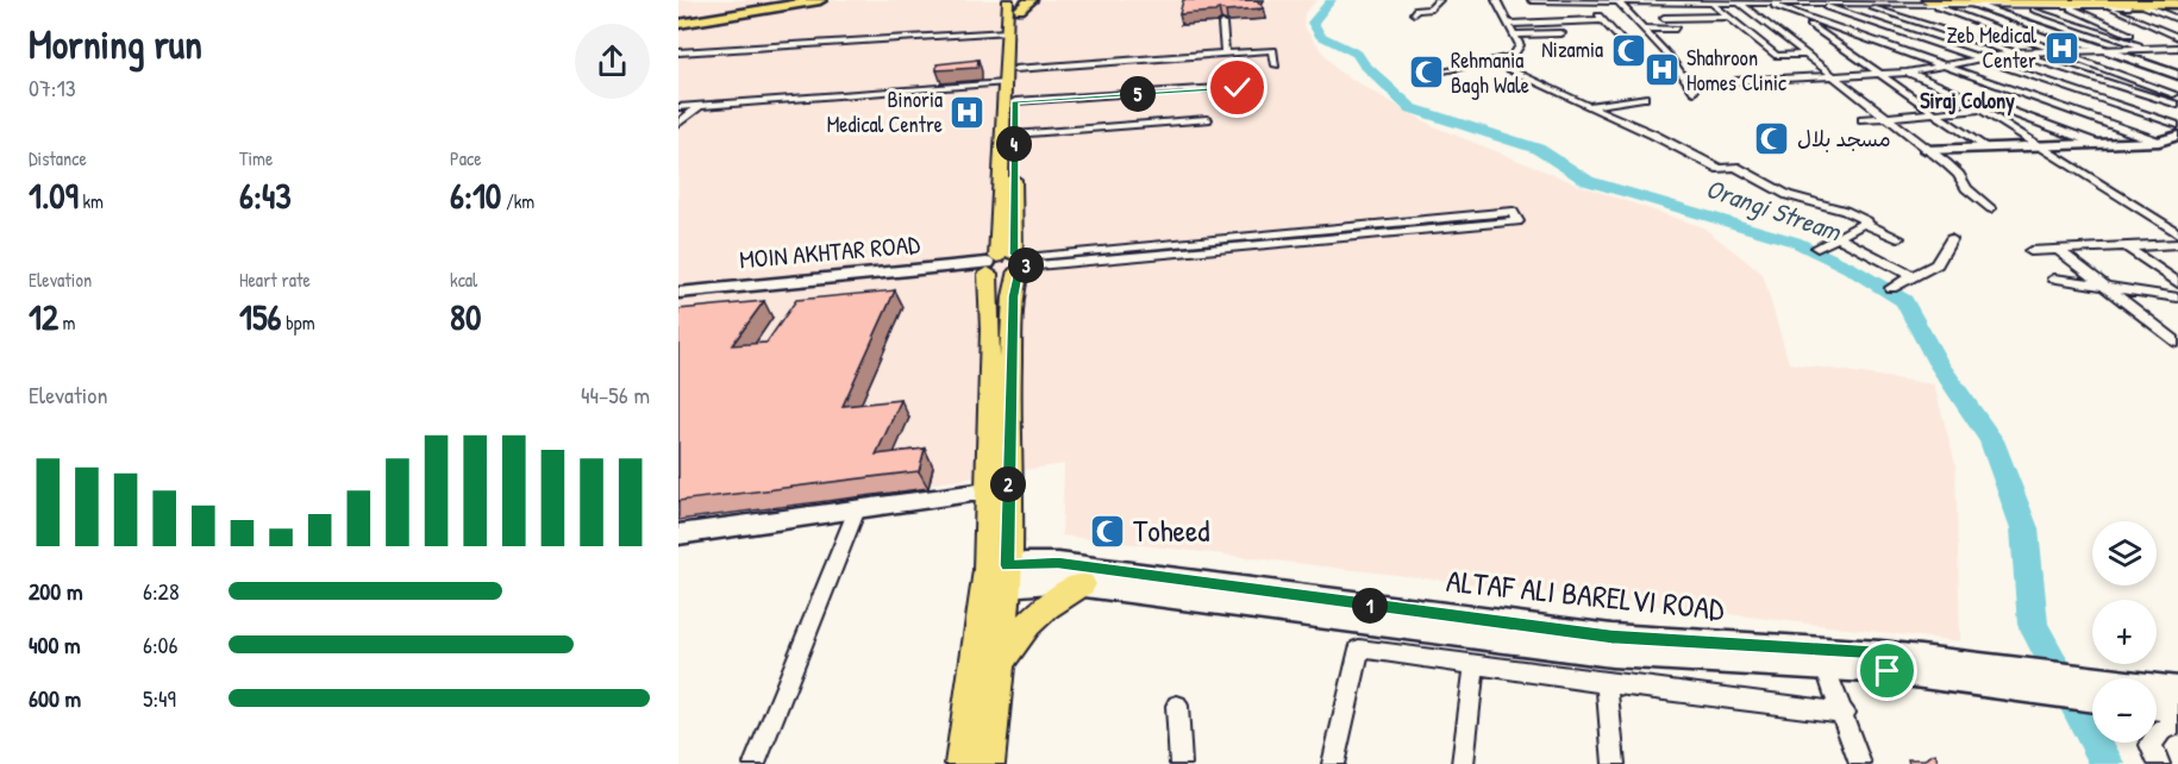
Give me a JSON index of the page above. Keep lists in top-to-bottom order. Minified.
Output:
{"streets":{"main road":["MOIN AKHTAR ROAD","ALTAF ALI BARELVI ROAD"]},"districts":["Siraj Colony"],"water":["Orangi Stream"],"places":{"hospital":["Zeb Medical Center","Shahroon Homes Clinic","Binoria Medical Centre"],"mosque":["Nizamia","Rehmania Bagh Wale","مسجد بلال","Toheed"]},"page":{"heading":["Morning run","07:13"],"pins":["5","4","3","2","1"],"stats":[["Distance","1.09 km"],["Time","6:43"],["Pace","6:10 /km"],["Elevation","12 m"],["Heart rate","156 bpm"],["kcal","80"]],"chart":["Elevation","44–56 m"],"map_buttons":["+","−"],"list":[{"name":"200 m","note":"6:28"},{"name":"400 m","note":"6:06"},{"name":"600 m","note":"5:49"}]}}
